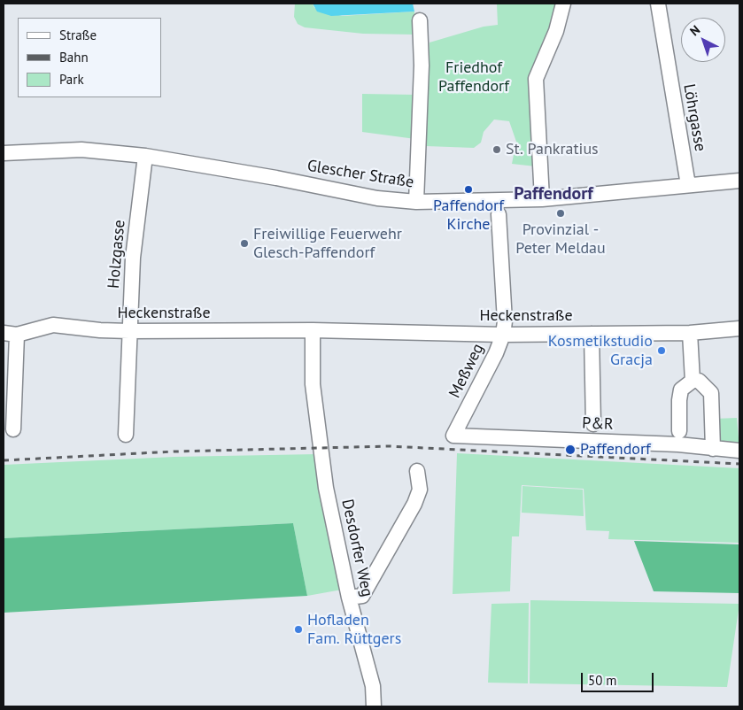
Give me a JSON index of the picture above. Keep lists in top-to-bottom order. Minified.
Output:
{"streets":{"street":["Löhrgasse","Glescher Straße","Holzgasse","Heckenstraße","Meßweg","P&R","Desdorfer Weg"]},"crossings":[["Löhrgasse","Glescher Straße"],["Glescher Straße","Holzgasse"],["Holzgasse","Heckenstraße"],["Heckenstraße","Meßweg"],["Heckenstraße","Desdorfer Weg"],["Meßweg","P&R"]],"districts":["Paffendorf"],"parks":["Friedhof Paffendorf"],"places":["St. Pankratius","Paffendorf Kirche","Provinzial - Peter Meldau","Freiwillige Feuerwehr Glesch-Paffendorf","Kosmetikstudio Gracja","Paffendorf","Hofladen Fam. Rüttgers"],"legend":["Straße","Bahn","Park"],"scale_bar":"50 m","north":"top left"}
